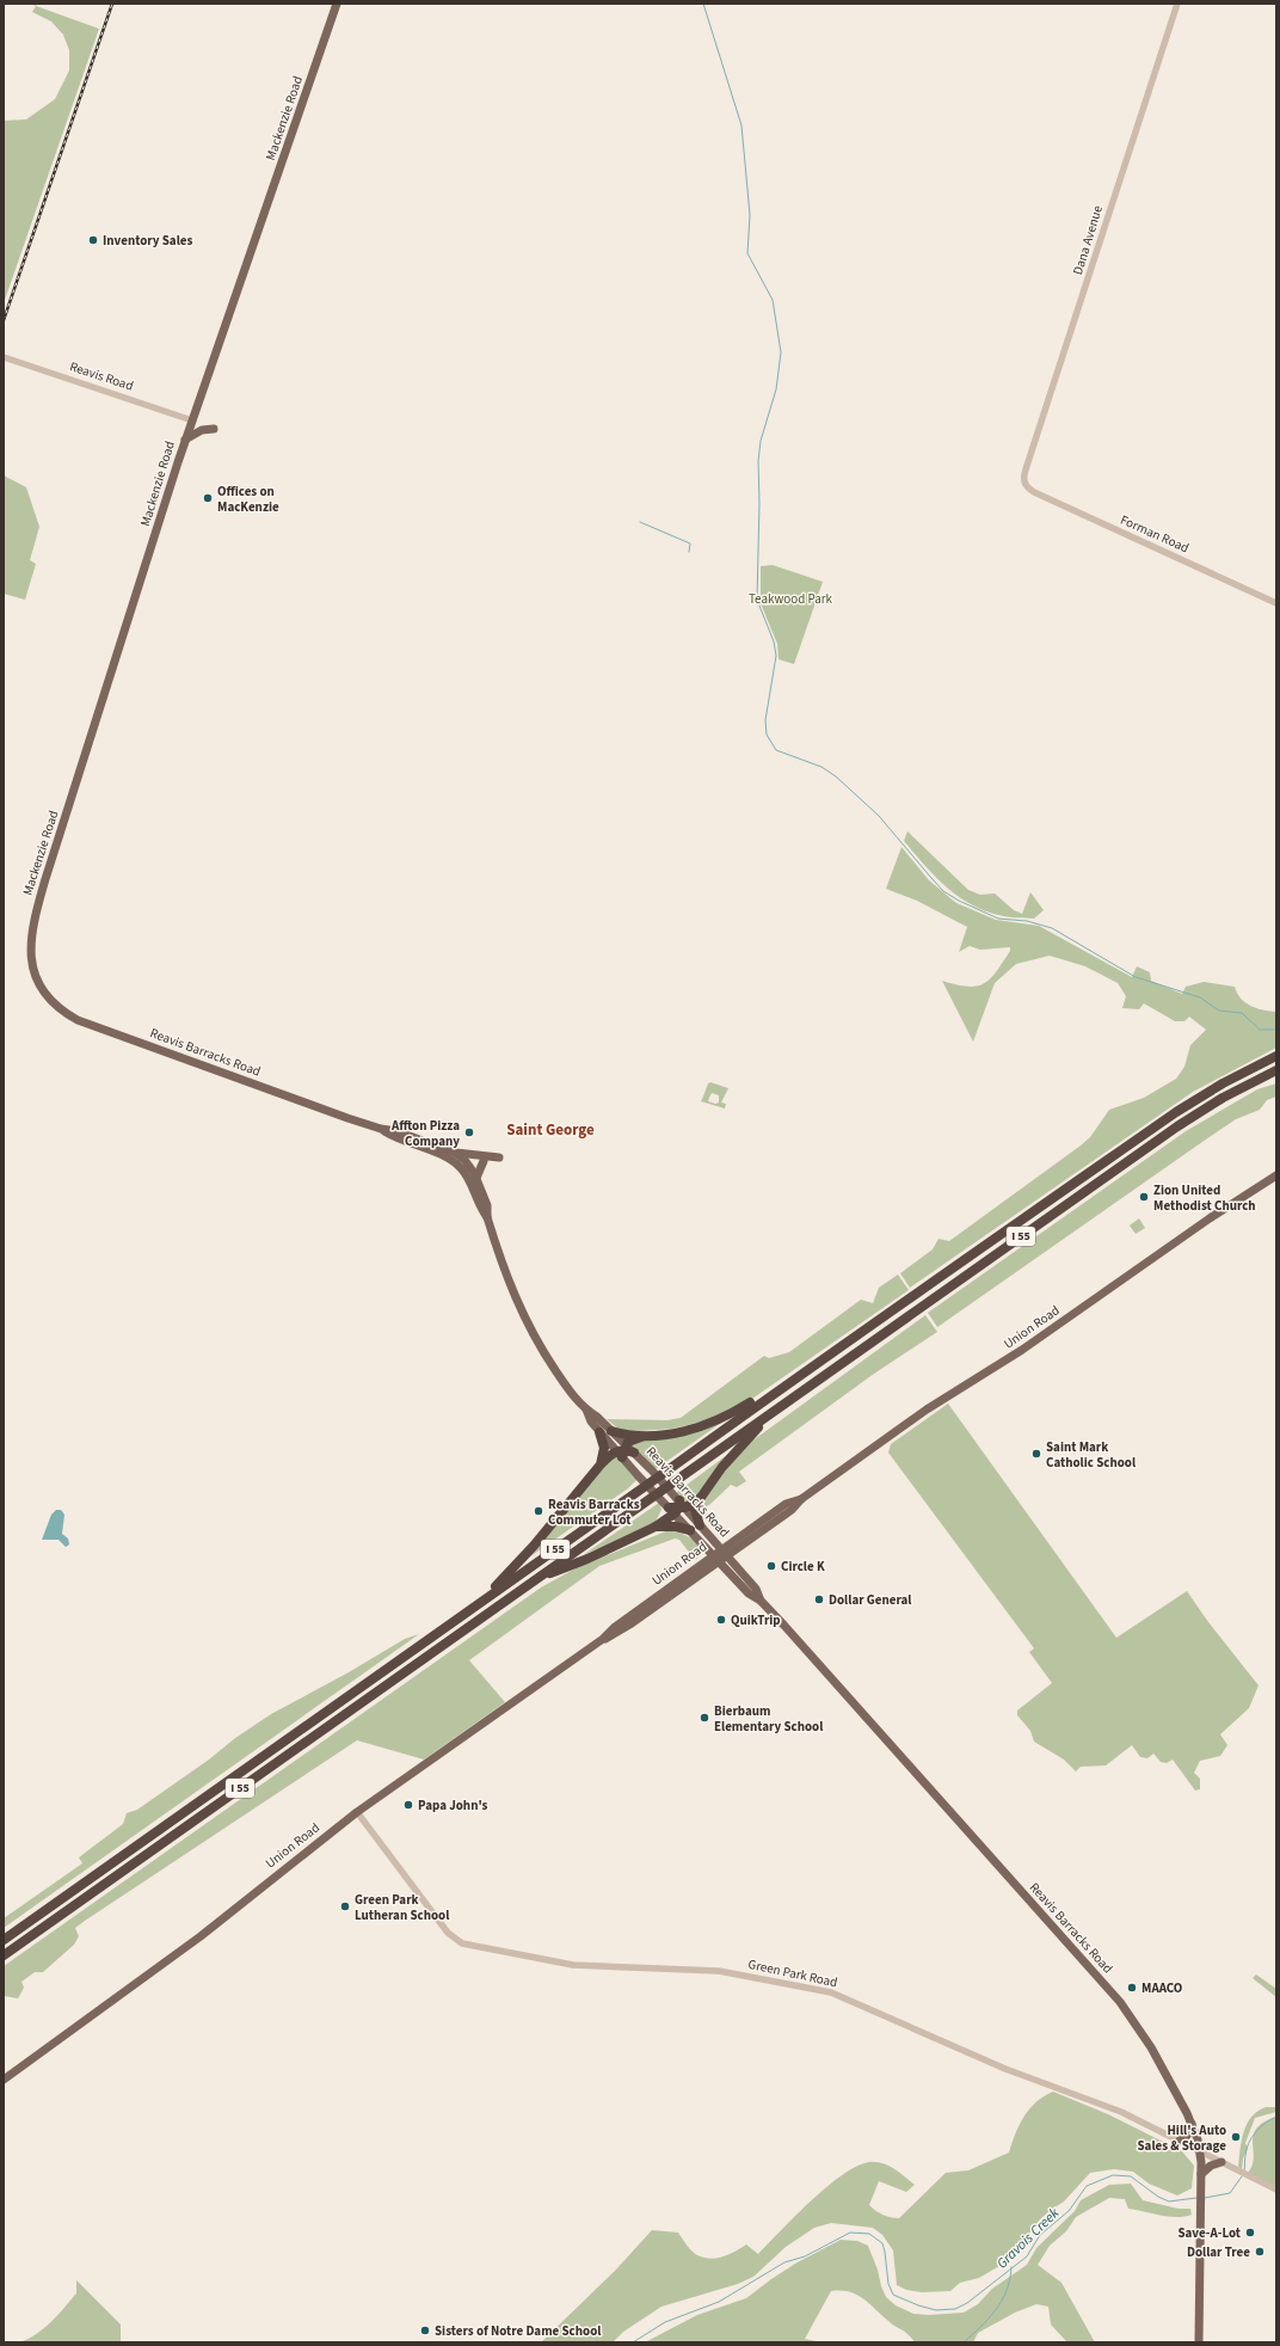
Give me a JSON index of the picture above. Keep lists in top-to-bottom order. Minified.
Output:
{"streets":{"highway":["I 55"],"main road":["Mackenzie Road","Reavis Barracks Road","Union Road"],"street":["Dana Avenue","Reavis Road","Forman Road","Green Park Road"]},"crossings":[["Mackenzie Road","Reavis Road"],["Mackenzie Road","Reavis Barracks Road"],["Dana Avenue","Forman Road"],["Reavis Barracks Road","Union Road"],["Reavis Barracks Road","Green Park Road"],["Union Road","Green Park Road"]],"districts":["Saint George"],"water":["Gravois Creek"],"parks":["Teakwood Park"],"places":["Inventory Sales","Offices on MacKenzie","Affton Pizza Company","Zion United Methodist Church","Saint Mark Catholic School","Reavis Barracks Commuter Lot","Circle K","Dollar General","QuikTrip","Bierbaum Elementary School","Papa John's","Green Park Lutheran School","MAACO","Hill's Auto Sales & Storage","Save-A-Lot","Dollar Tree","Sisters of Notre Dame School"]}
